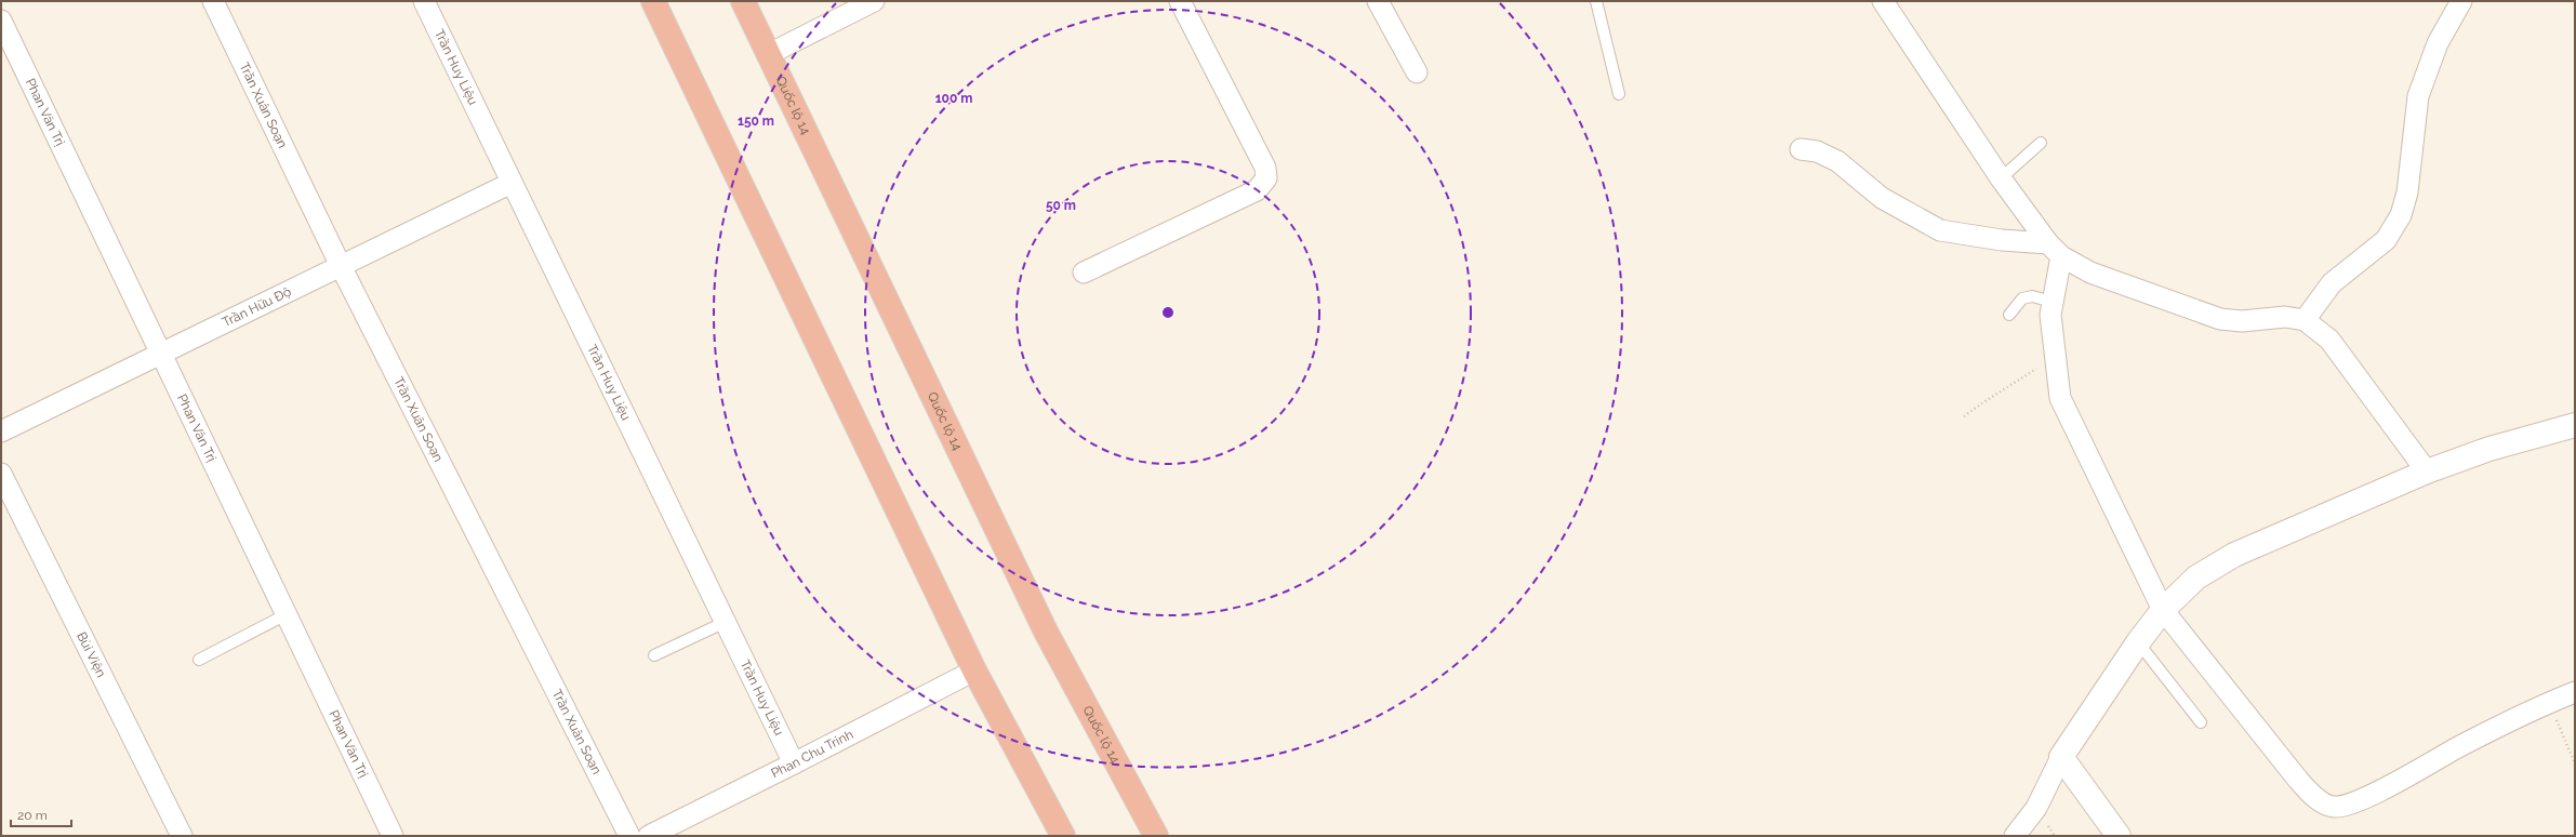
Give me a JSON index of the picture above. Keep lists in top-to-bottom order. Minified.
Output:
{"streets":{"highway":["Quốc lộ 14"],"street":["Trần Huy Liệu","Trần Xuân Soạn","Phan Văn Trị","Trần Hữu Độ","Bùi Viện","Phan Chu Trinh"]},"crossings":[["Trần Huy Liệu","Trần Hữu Độ"],["Trần Huy Liệu","Phan Chu Trinh"],["Trần Xuân Soạn","Trần Hữu Độ"],["Phan Văn Trị","Trần Hữu Độ"]],"scale_bar":"20 m","rings":["100 m","150 m","50 m"]}
